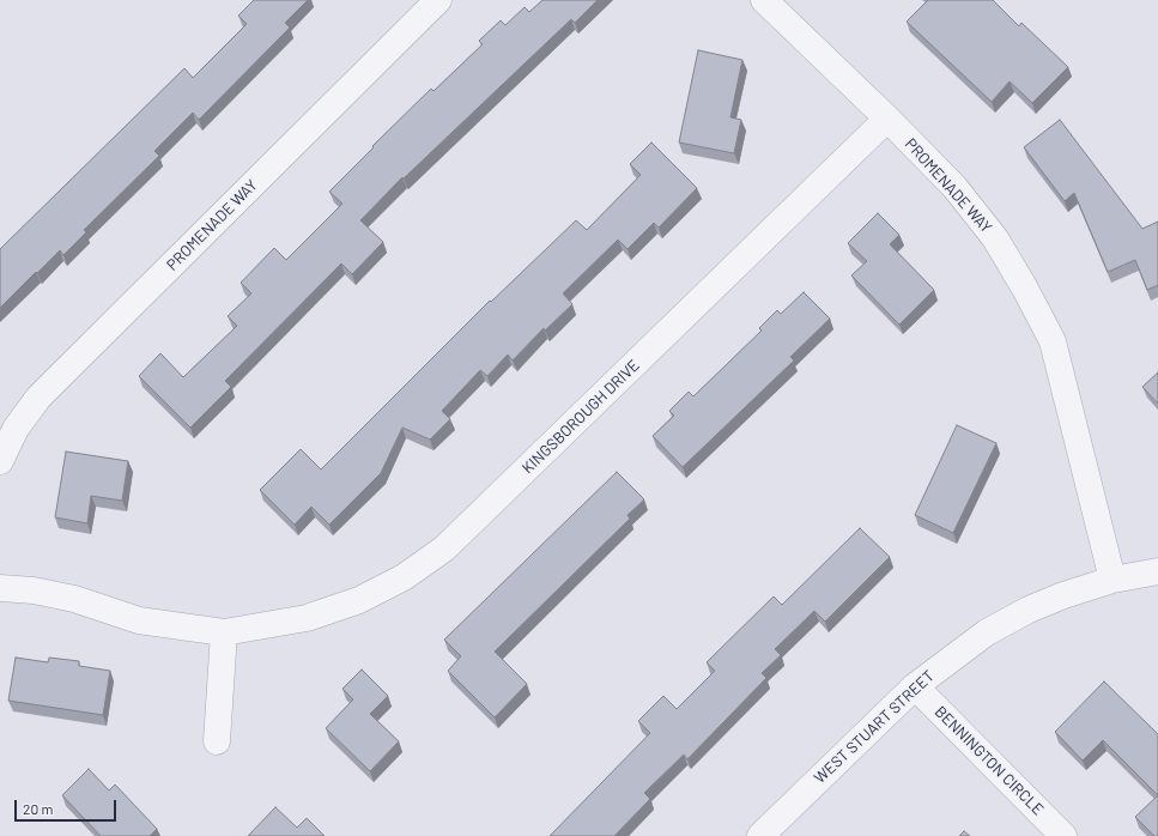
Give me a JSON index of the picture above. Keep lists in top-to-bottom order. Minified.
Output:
{"streets":{"street":["PROMENADE WAY","KINGSBOROUGH DRIVE","WEST STUART STREET","BENNINGTON CIRCLE"]},"crossings":[["PROMENADE WAY","KINGSBOROUGH DRIVE"],["PROMENADE WAY","WEST STUART STREET"],["WEST STUART STREET","BENNINGTON CIRCLE"]],"scale_bar":"20 m"}
